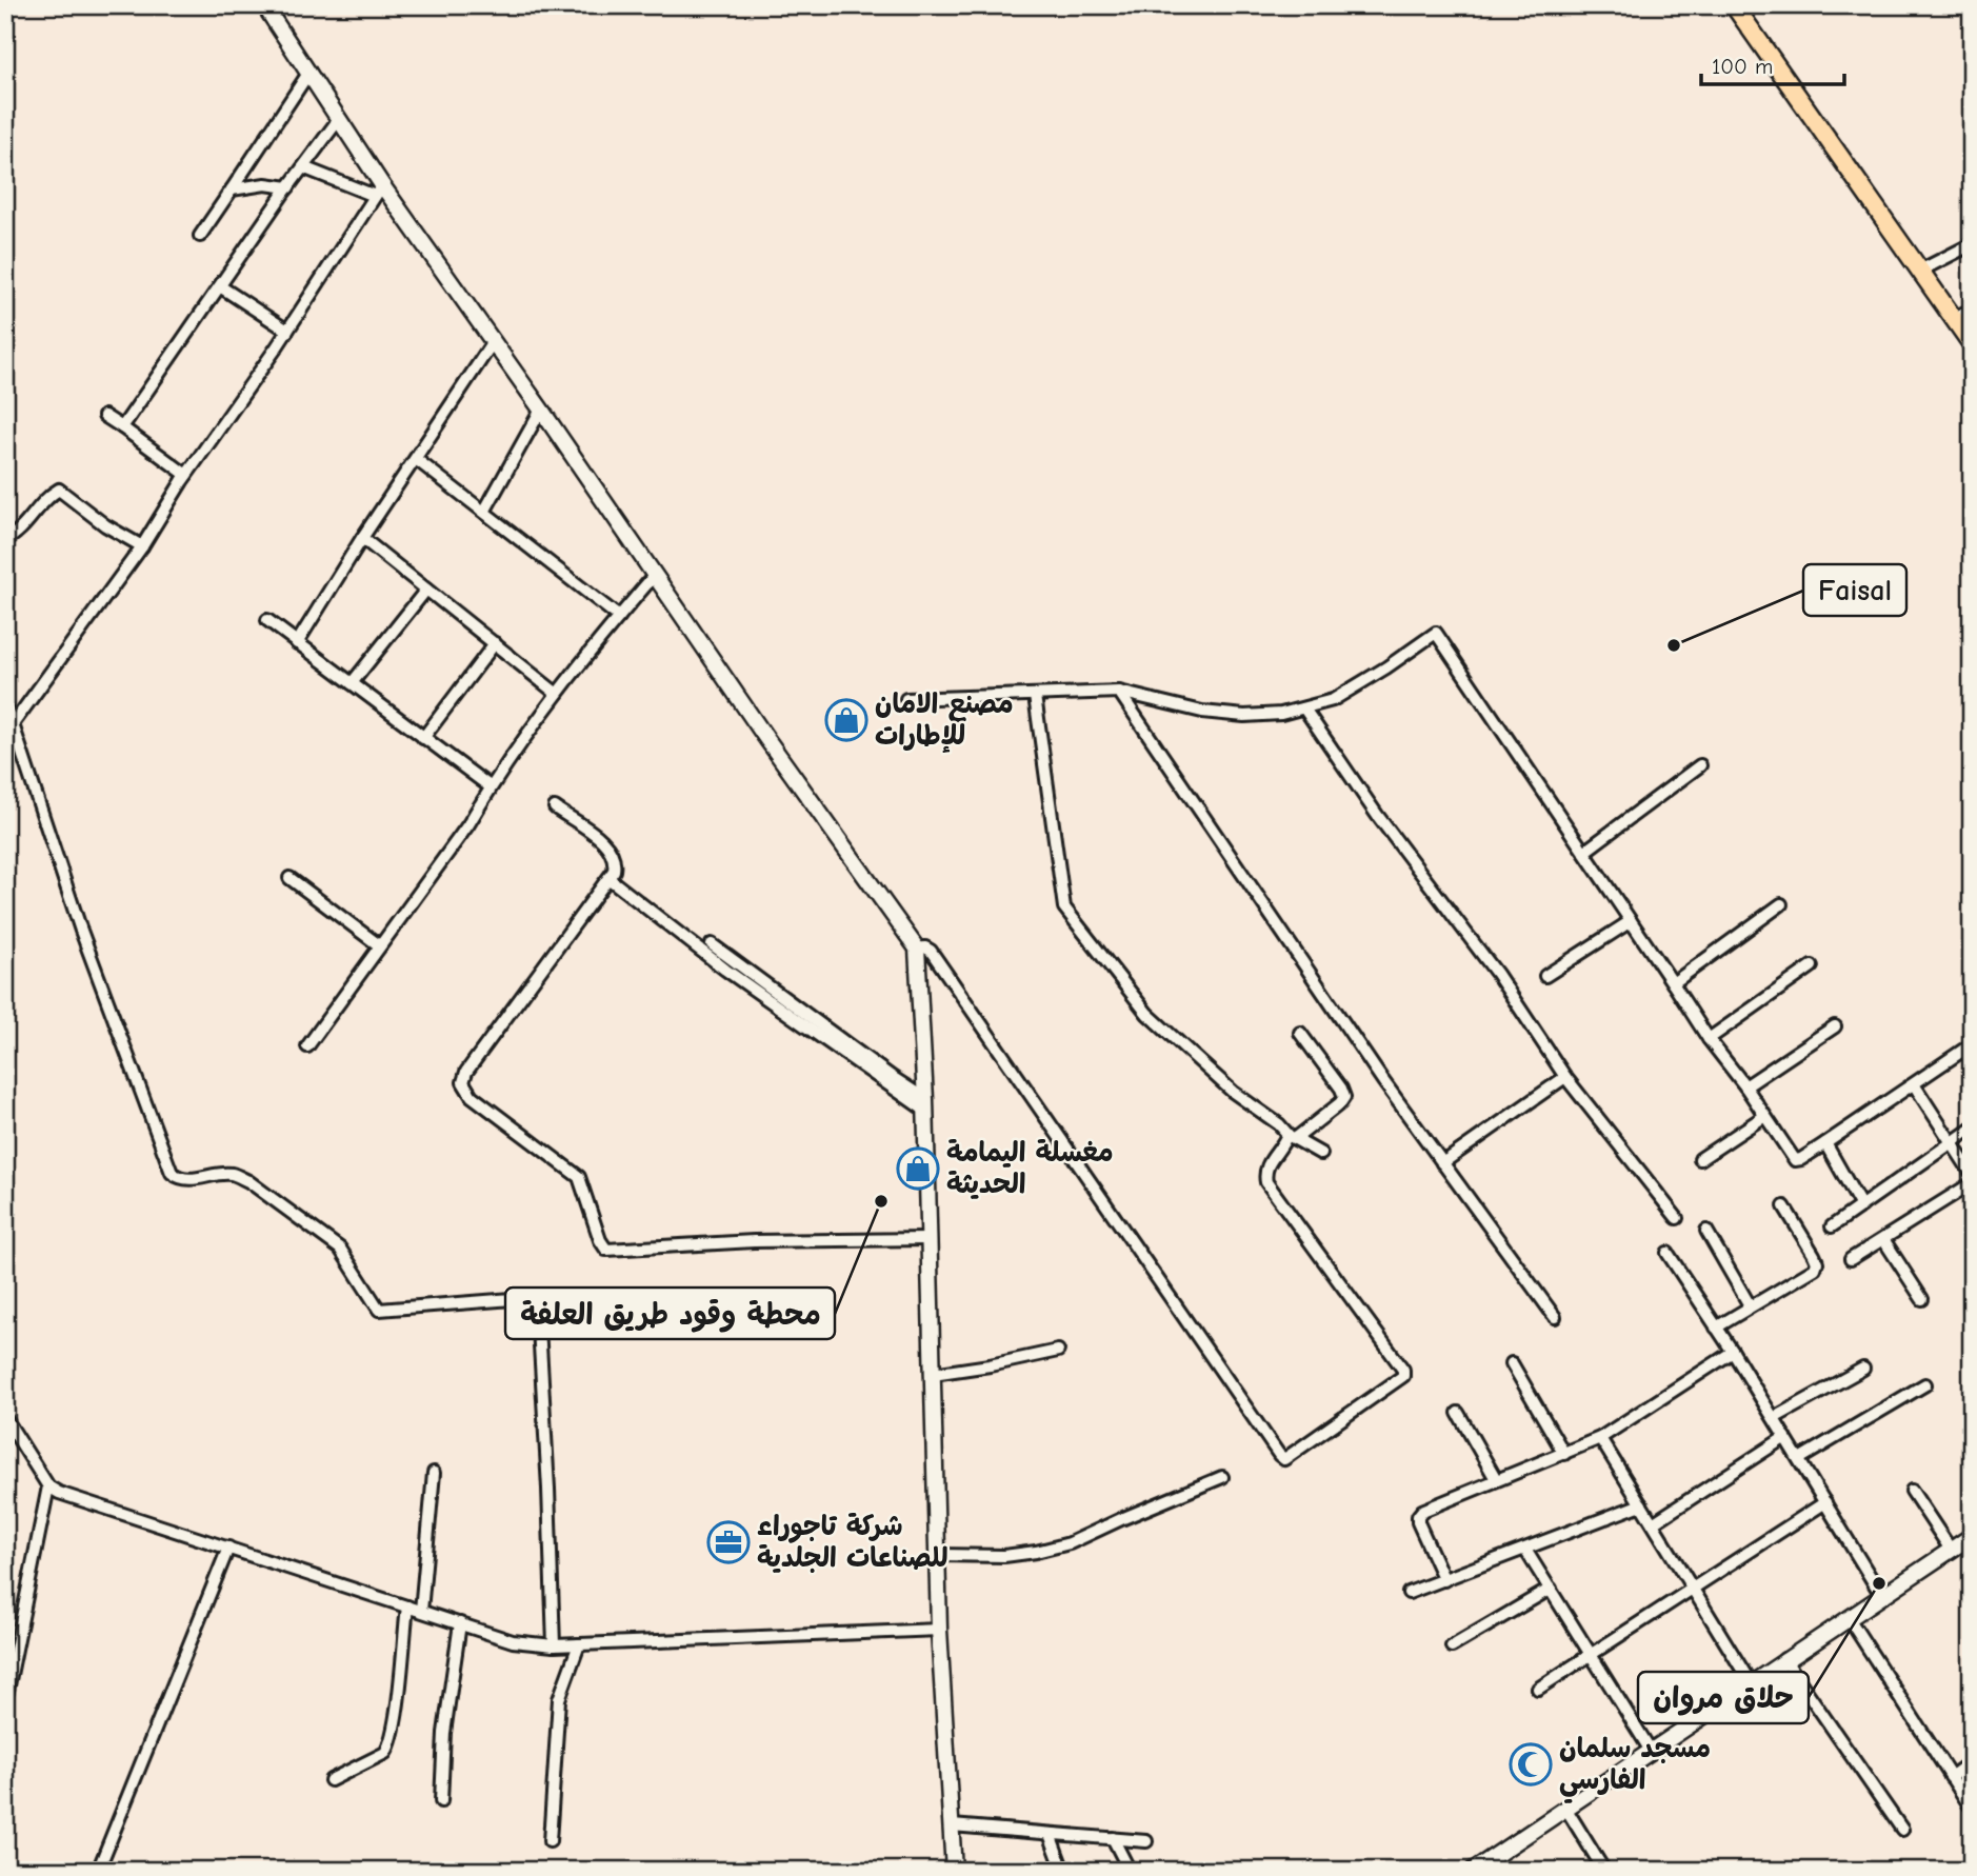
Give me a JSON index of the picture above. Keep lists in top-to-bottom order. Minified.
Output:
{"places":{"other":["Faisal","محطة وقود طريق العلفة","حلاق مروان"],"shop":["مصنع الامان للإطارات","مغسلة اليمامة الحديثة"],"office":["شركة تاجوراء للصناعات الجلدية"],"mosque":["مسجد سلمان الفارسي"]},"scale_bar":"100 m"}
